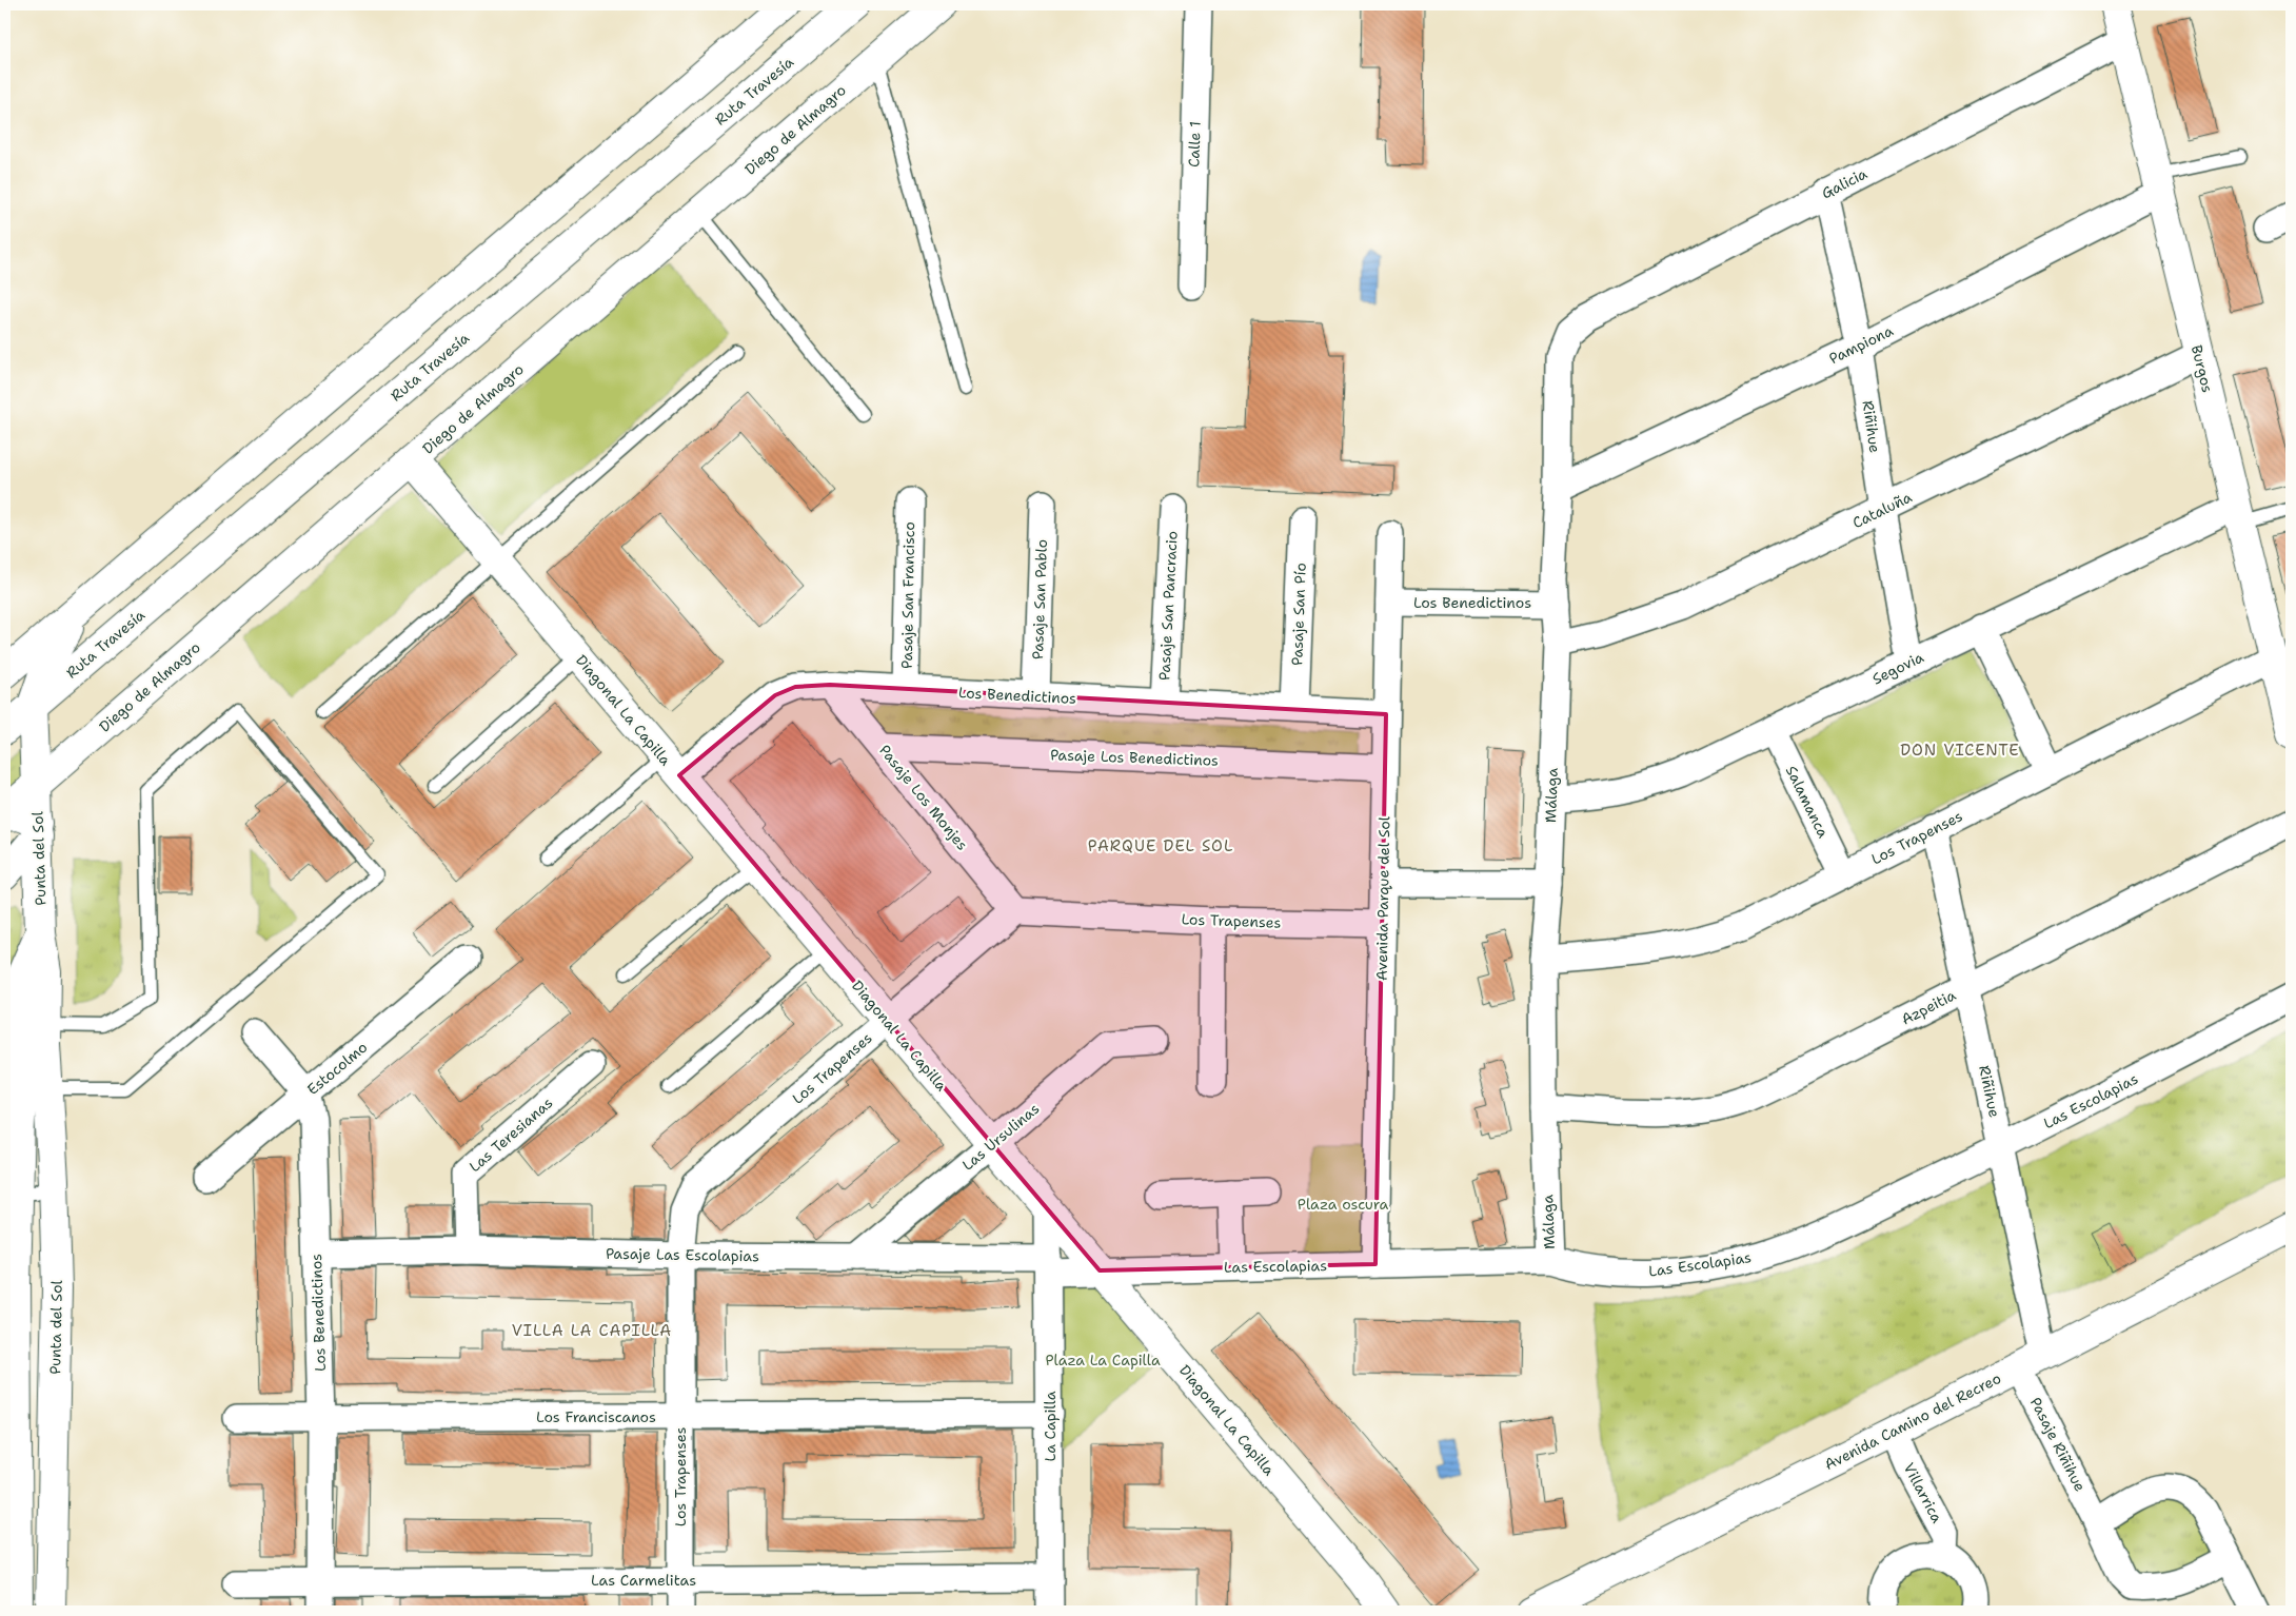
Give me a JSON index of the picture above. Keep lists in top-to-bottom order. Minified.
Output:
{"streets":{"main road":["Ruta Travesía","Diego de Almagro","Burgos","Diagonal La Capilla","Punta del Sol","Avenida Camino del Recreo"],"street":["Calle 1","Galicia","Pampiona","Riñihue","Cataluña","Pasaje San Francisco","Pasaje San Pablo","Los Benedictinos","Pasaje San Pancracio","Pasaje San Pío","Segovia","Pasaje Los Benedictinos","Málaga","Pasaje Los Monjes","Salamanca","Los Trapenses","Avenida Parque del Sol","Azpeitia","Estocolmo","Las Escolapias","Las Teresianas","Las Ursulinas","Pasaje Las Escolapias","Los Franciscanos","La Capilla","Pasaje Riñihue","Villarrica","Las Carmelitas"]},"crossings":[["Ruta Travesía","Punta del Sol"],["Diego de Almagro","Diagonal La Capilla"],["Diego de Almagro","Punta del Sol"],["Galicia","Burgos"],["Galicia","Riñihue"],["Galicia","Málaga"],["Pampiona","Burgos"],["Pampiona","Riñihue"],["Pampiona","Málaga"],["Burgos","Cataluña"],["Burgos","Segovia"],["Burgos","Los Trapenses"],["Riñihue","Cataluña"],["Riñihue","Segovia"],["Riñihue","Los Trapenses"],["Riñihue","Azpeitia"],["Riñihue","Las Escolapias"],["Riñihue","Avenida Camino del Recreo"],["Riñihue","Pasaje Riñihue"],["Cataluña","Málaga"],["Pasaje San Francisco","Los Benedictinos"],["Pasaje San Pablo","Los Benedictinos"],["Los Benedictinos","Pasaje San Pancracio"],["Los Benedictinos","Pasaje San Pío"],["Los Benedictinos","Diagonal La Capilla"],["Los Benedictinos","Málaga"],["Los Benedictinos","Pasaje Los Monjes"],["Los Benedictinos","Avenida Parque del Sol"],["Los Benedictinos","Estocolmo"],["Los Benedictinos","Pasaje Las Escolapias"],["Los Benedictinos","Los Franciscanos"],["Los Benedictinos","Las Carmelitas"],["Segovia","Málaga"],["Segovia","Salamanca"],["Diagonal La Capilla","Los Trapenses"],["Diagonal La Capilla","Las Escolapias"],["Diagonal La Capilla","Las Ursulinas"],["Diagonal La Capilla","La Capilla"],["Pasaje Los Benedictinos","Pasaje Los Monjes"],["Pasaje Los Benedictinos","Avenida Parque del Sol"],["Málaga","Los Trapenses"],["Málaga","Azpeitia"],["Málaga","Las Escolapias"],["Pasaje Los Monjes","Los Trapenses"],["Salamanca","Los Trapenses"],["Los Trapenses","Avenida Parque del Sol"],["Los Trapenses","Pasaje Las Escolapias"],["Los Trapenses","Los Franciscanos"],["Los Trapenses","Las Carmelitas"],["Avenida Parque del Sol","Las Escolapias"],["Las Escolapias","Pasaje Las Escolapias"],["Las Escolapias","La Capilla"],["Las Teresianas","Pasaje Las Escolapias"],["Las Ursulinas","Pasaje Las Escolapias"],["Pasaje Las Escolapias","La Capilla"],["Los Franciscanos","La Capilla"],["Avenida Camino del Recreo","Pasaje Riñihue"],["Avenida Camino del Recreo","Villarrica"],["La Capilla","Las Carmelitas"]],"districts":["DON VICENTE","PARQUE DEL SOL","VILLA LA CAPILLA"],"parks":["Plaza oscura","Plaza La Capilla"]}
